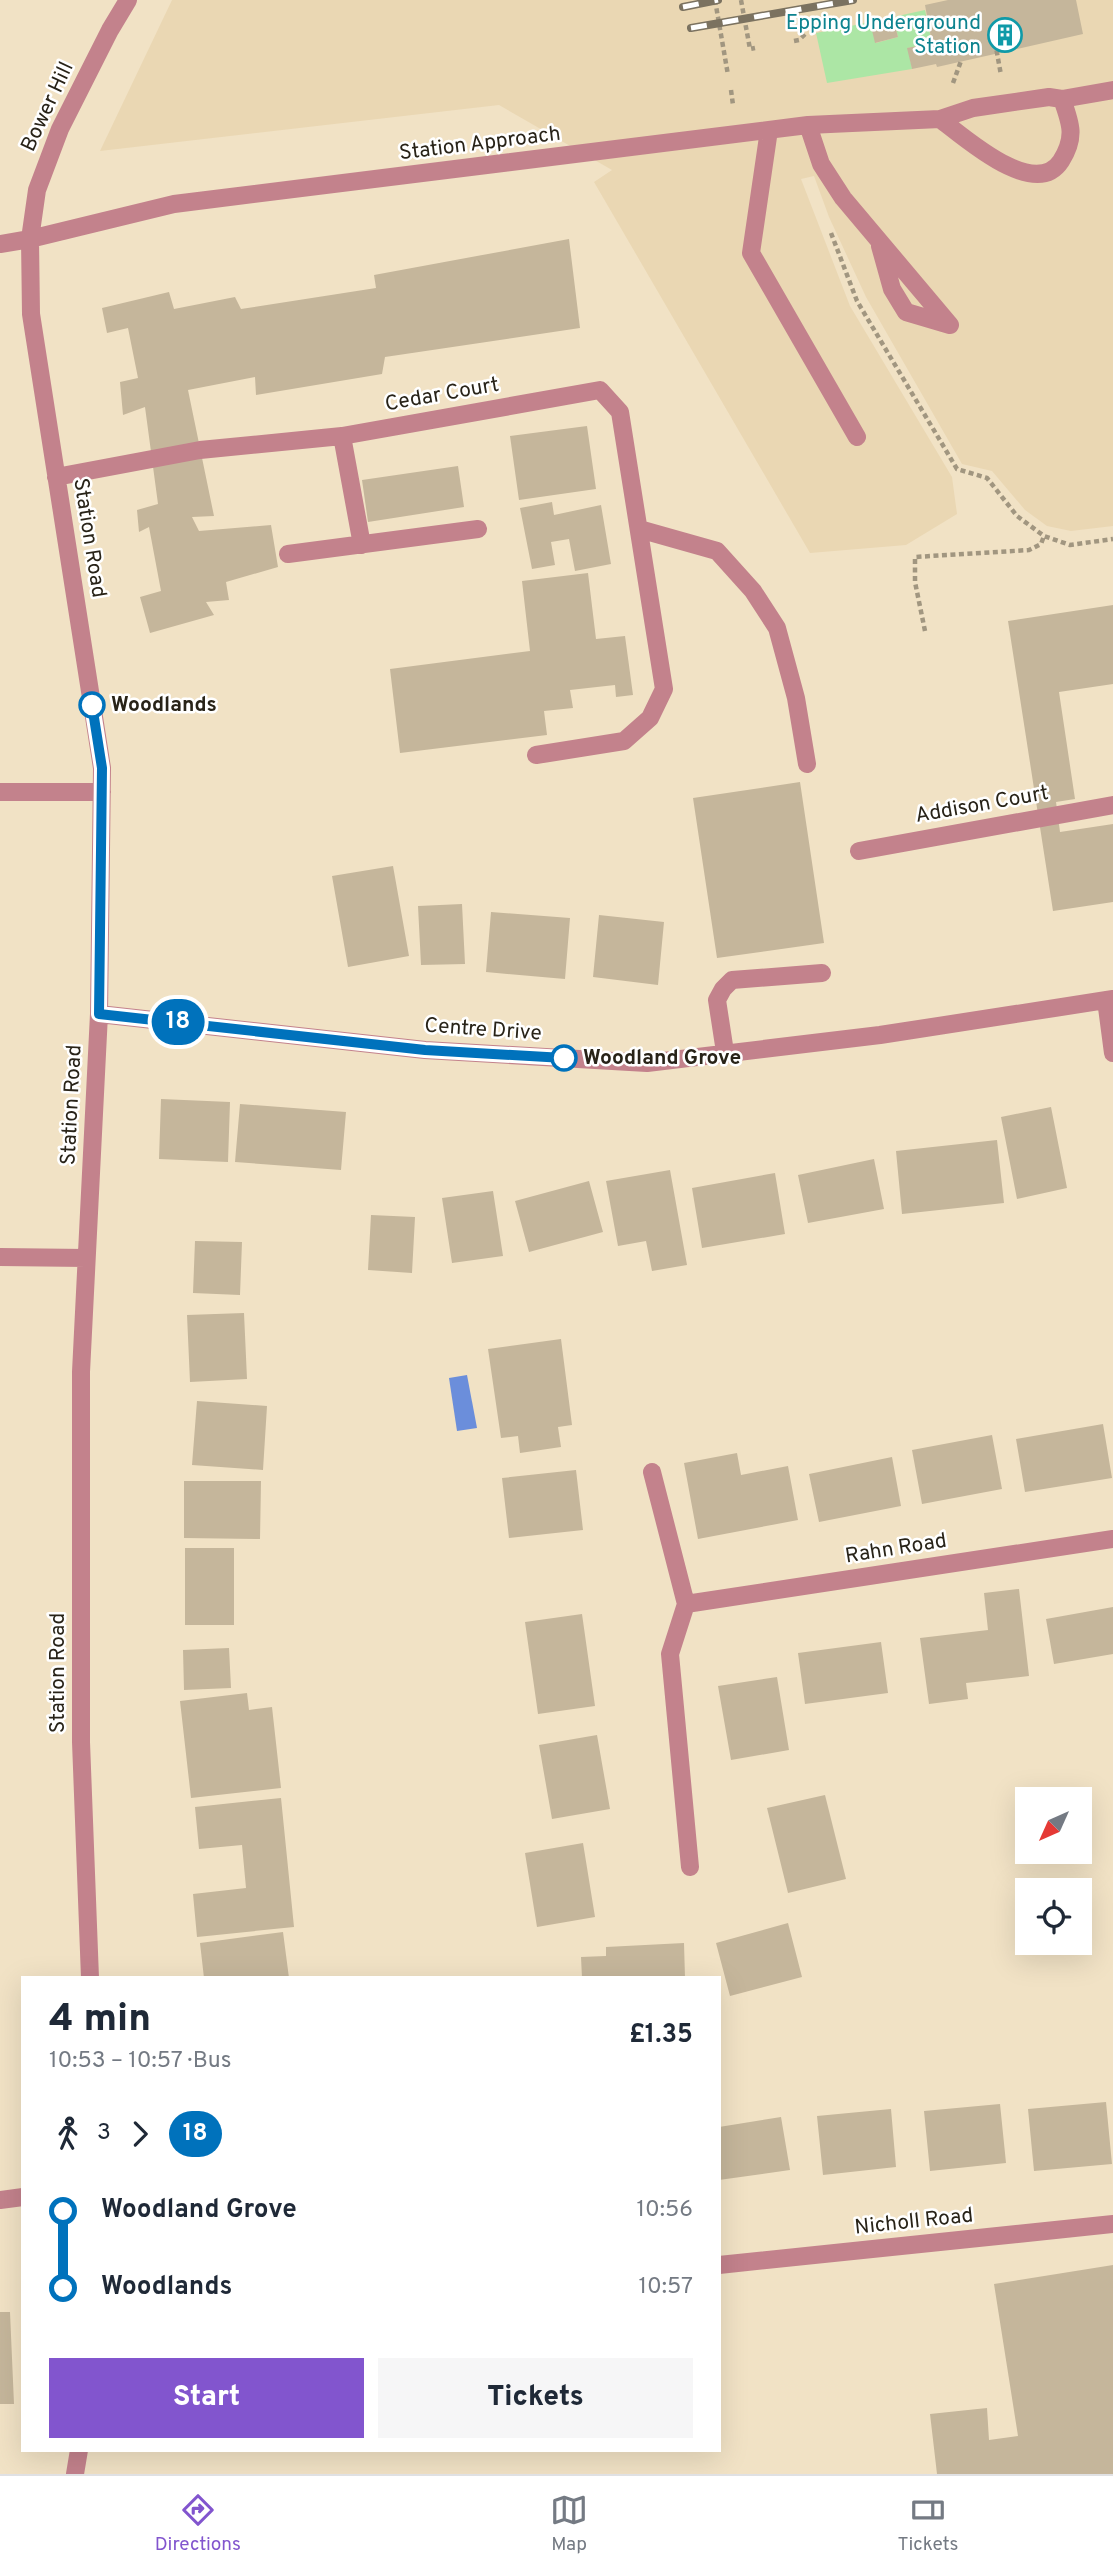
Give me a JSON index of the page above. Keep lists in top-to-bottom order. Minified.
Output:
{"streets":{"street":["Bower Hill","Station Approach","Cedar Court","Station Road","Addison Court","Centre Drive","Rahn Road","Nicholl Road"]},"crossings":[["Bower Hill","Station Approach"],["Bower Hill","Station Road"],["Station Approach","Station Road"],["Cedar Court","Station Road"],["Station Road","Centre Drive"]],"places":{"building":["Epping Underground Station"],"other":["Woodlands","Woodland Grove"]},"lines":["bus line 18"],"north":"bottom left","page":{"on_map":"18","heading":["4 min","10:53 – 10:57 · Bus","£1.35"],"legs":["3","18"],"list":[{"name":"Woodland Grove","value":"10:56"},{"name":"Woodlands","value":"10:57"}],"buttons":["Start","Tickets"],"tabs":["Directions","Map","Tickets"]}}
